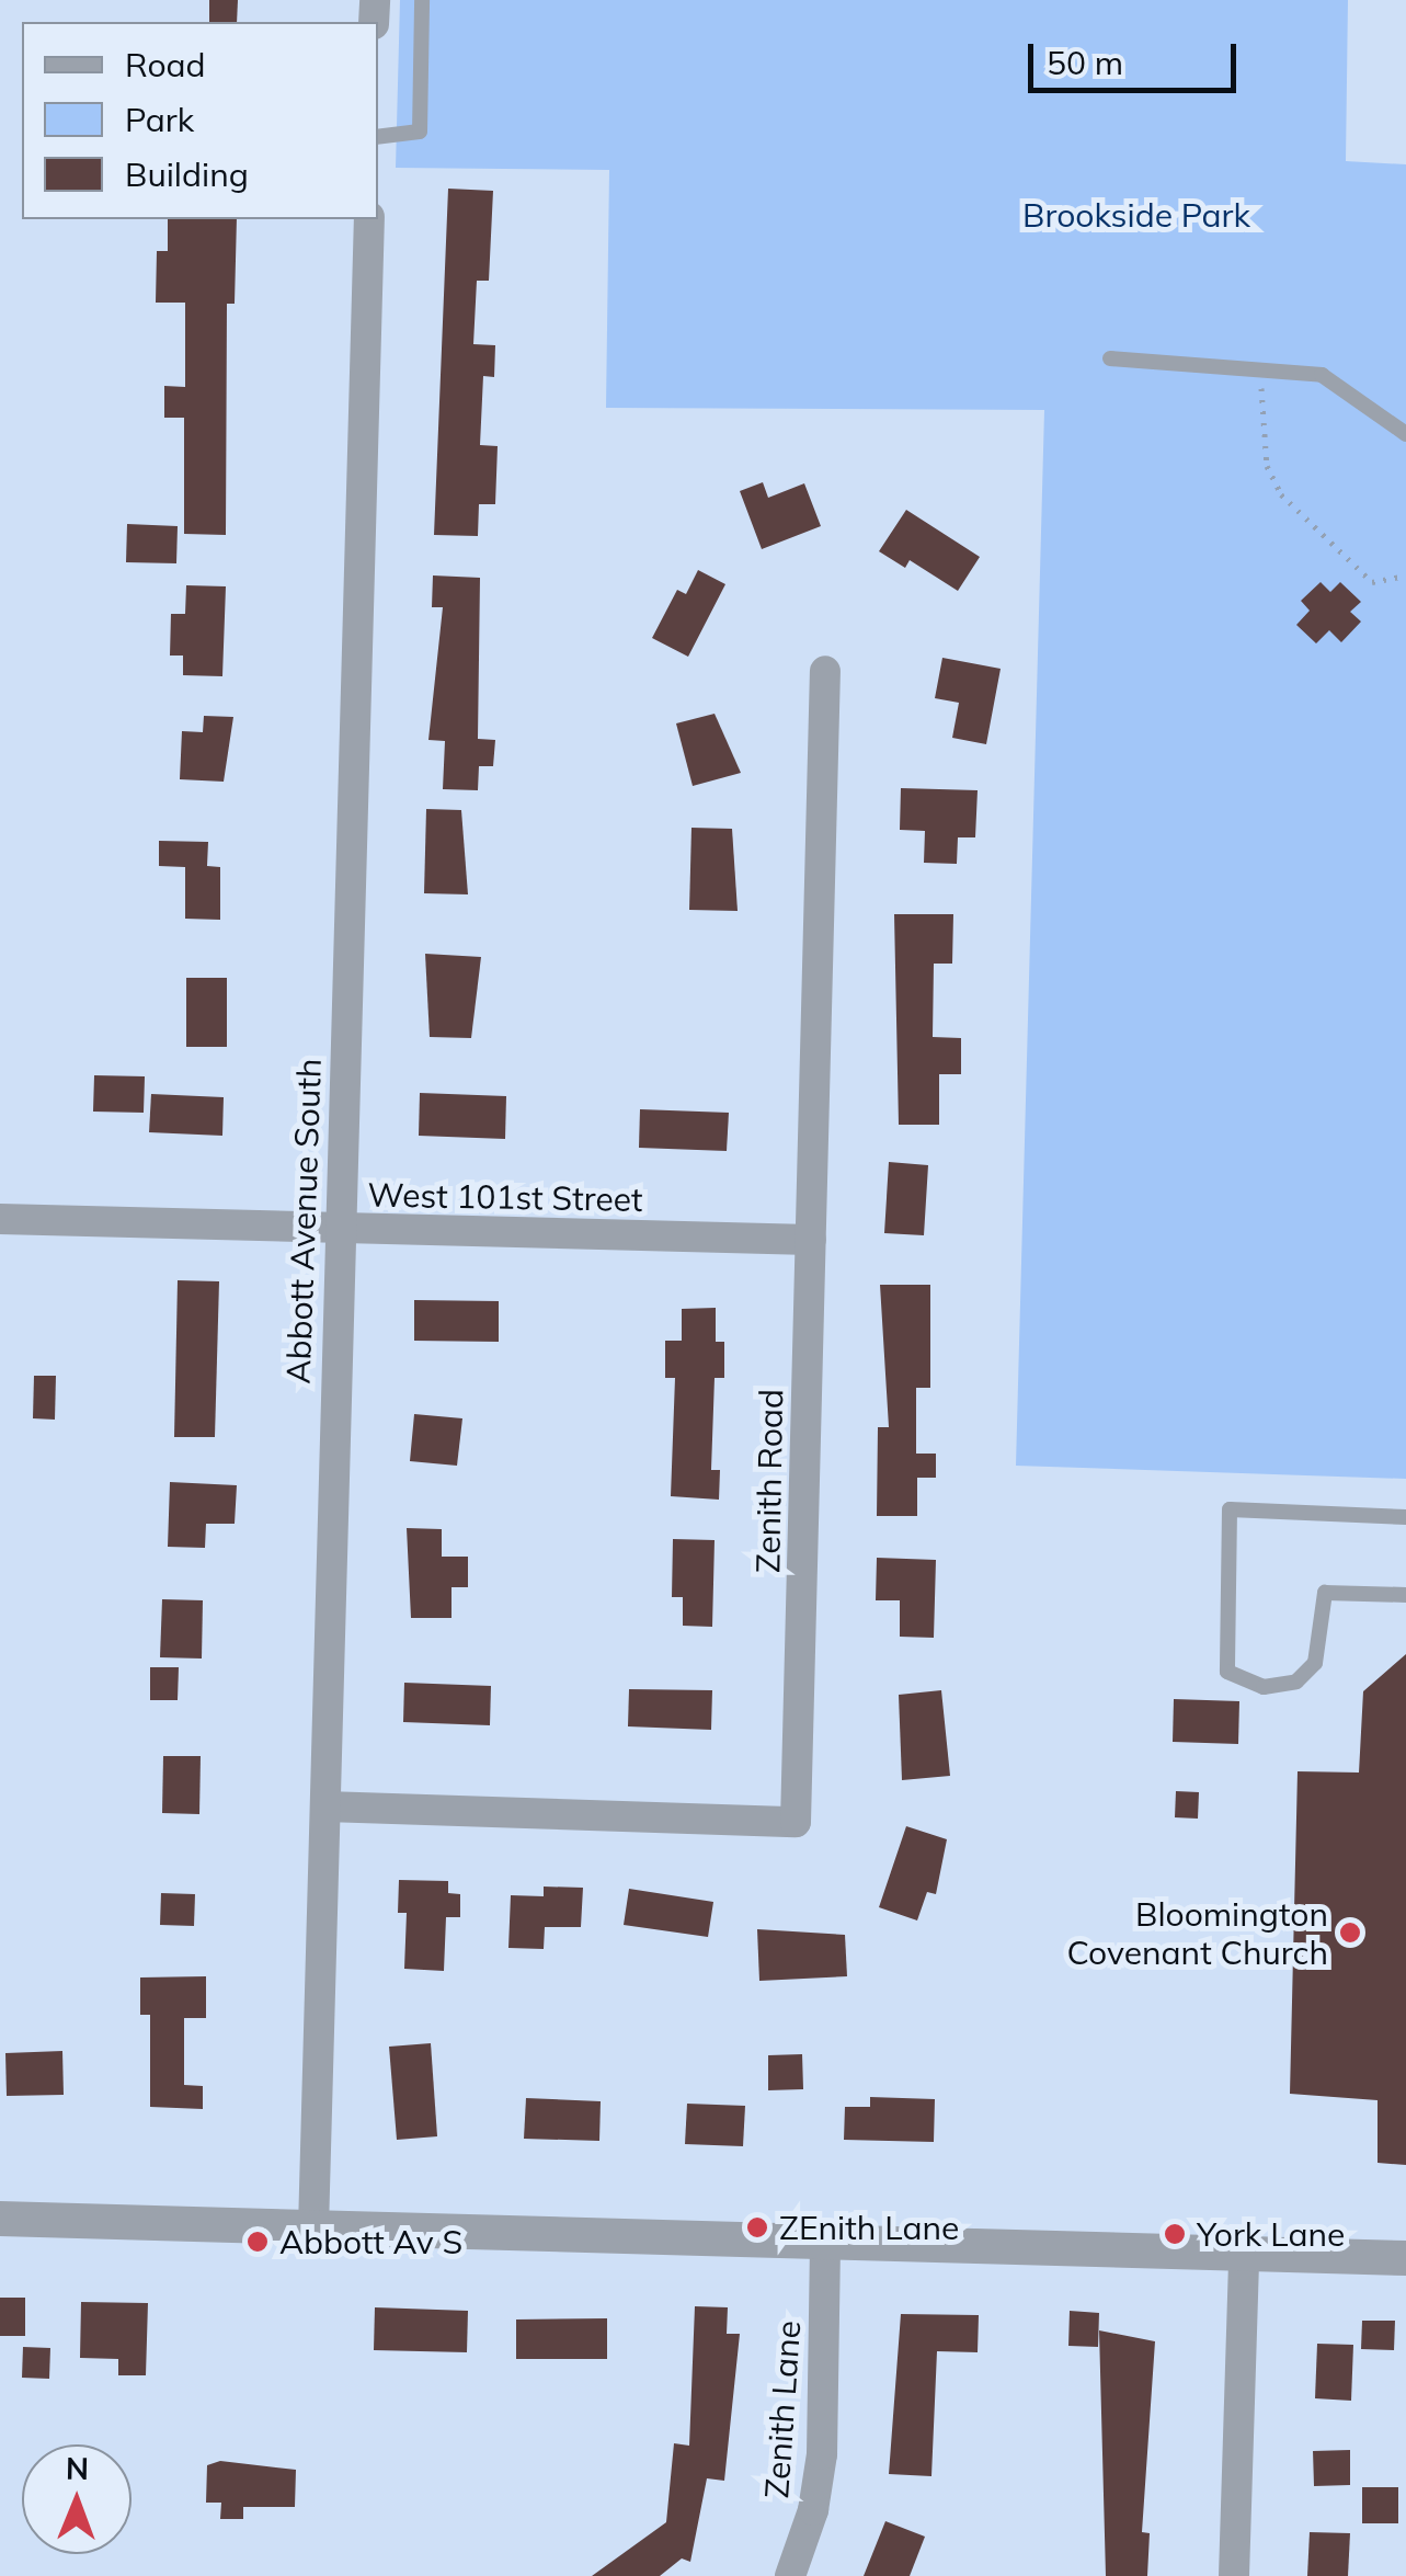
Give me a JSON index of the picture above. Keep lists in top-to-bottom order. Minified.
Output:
{"streets":{"street":["West 101st Street","Abbott Avenue South","Zenith Road","Zenith Lane"]},"crossings":[["West 101st Street","Abbott Avenue South"],["West 101st Street","Zenith Road"],["Abbott Avenue South","Zenith Road"]],"parks":["Brookside Park"],"places":["Bloomington Covenant Church","ZEnith Lane","York Lane","Abbott Av S"],"legend":["Road","Park","Building"],"scale_bar":"50 m","north":"top"}
